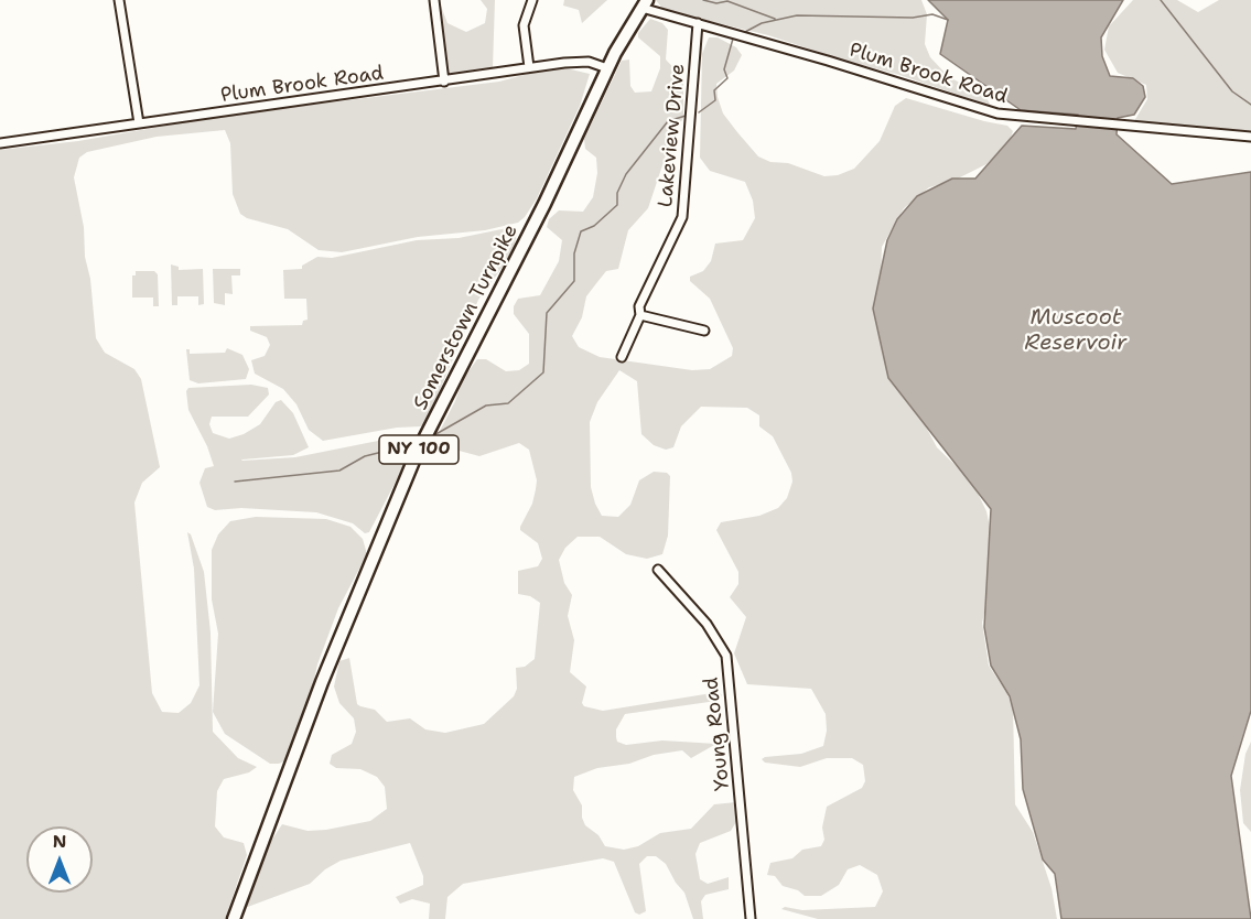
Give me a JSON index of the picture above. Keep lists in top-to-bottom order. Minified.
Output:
{"streets":{"main road":["Somerstown Turnpike","NY 100"],"street":["Plum Brook Road","Lakeview Drive","Young Road"]},"crossings":[["Plum Brook Road","Lakeview Drive"],["Plum Brook Road","Somerstown Turnpike"]],"water":["Muscoot Reservoir"],"north":"top"}
